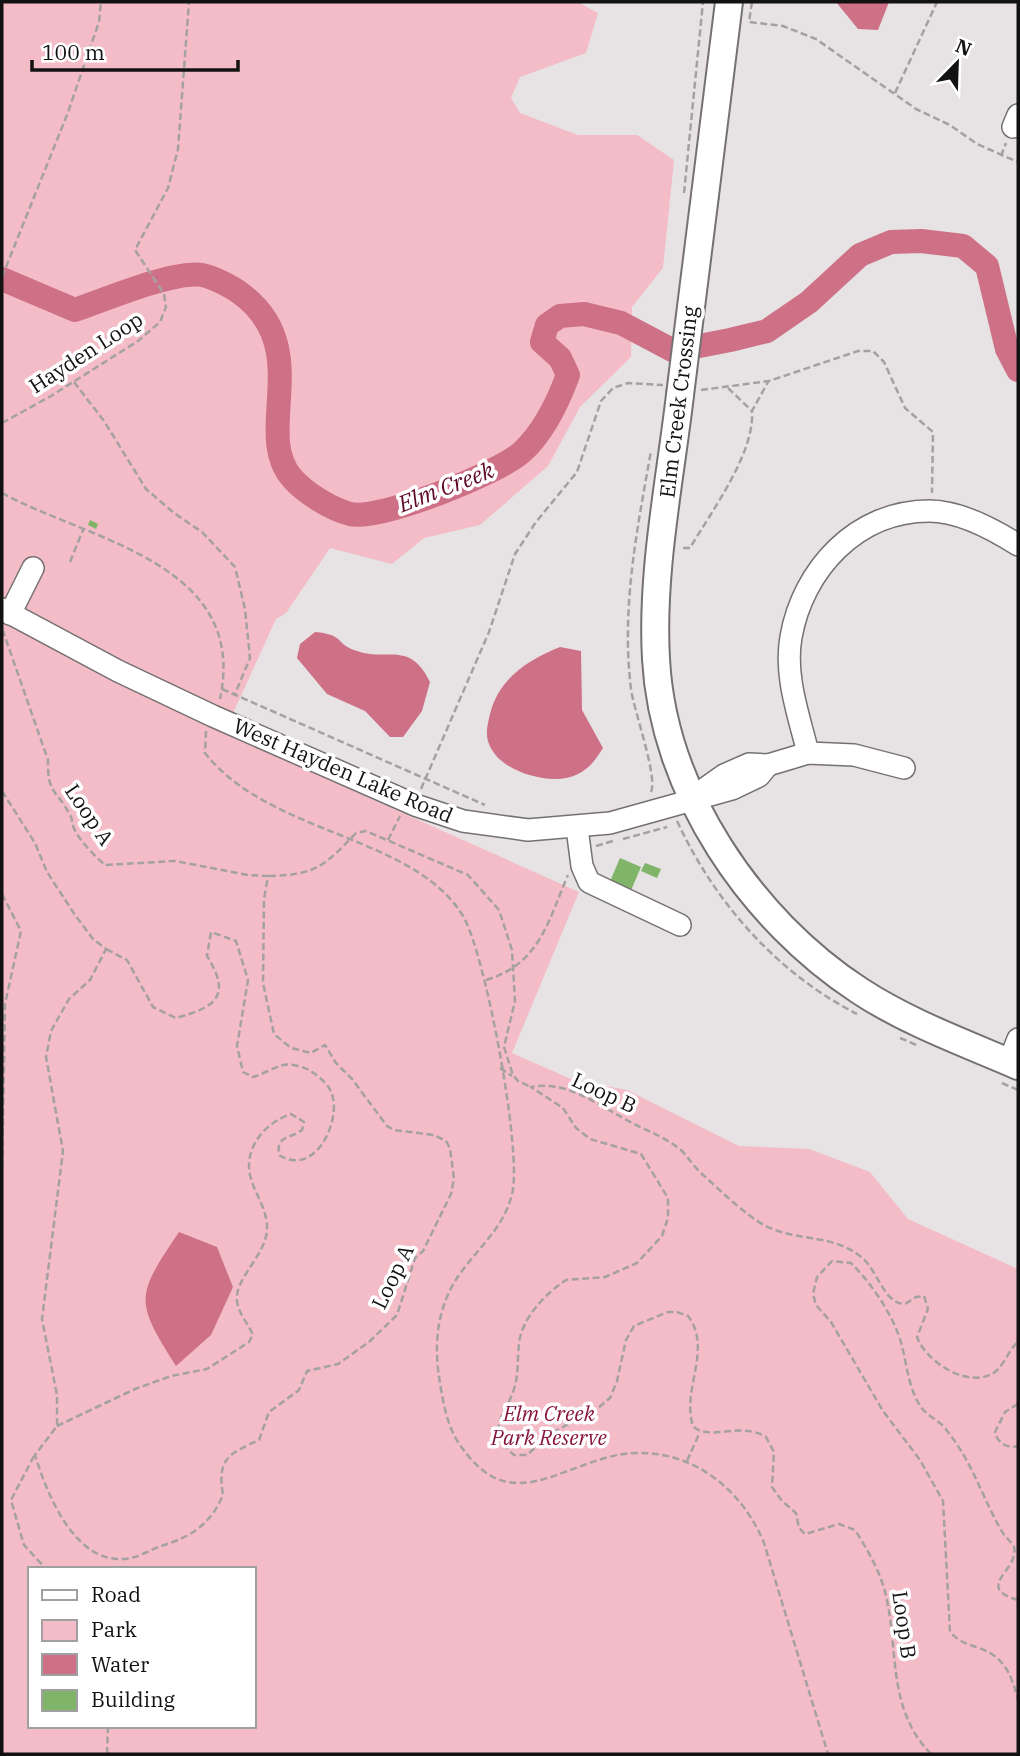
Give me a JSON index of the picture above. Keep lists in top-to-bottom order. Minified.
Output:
{"streets":{"main road":["Elm Creek Crossing"],"street":["West Hayden Lake Road"],"path":["Hayden Loop","Loop A","Loop B"]},"crossings":[["Elm Creek Crossing","West Hayden Lake Road"],["West Hayden Lake Road","Loop A"]],"water":["Elm Creek"],"parks":["Elm Creek Park Reserve"],"legend":["Road","Park","Water","Building"],"scale_bar":"100 m","north":"top right"}
